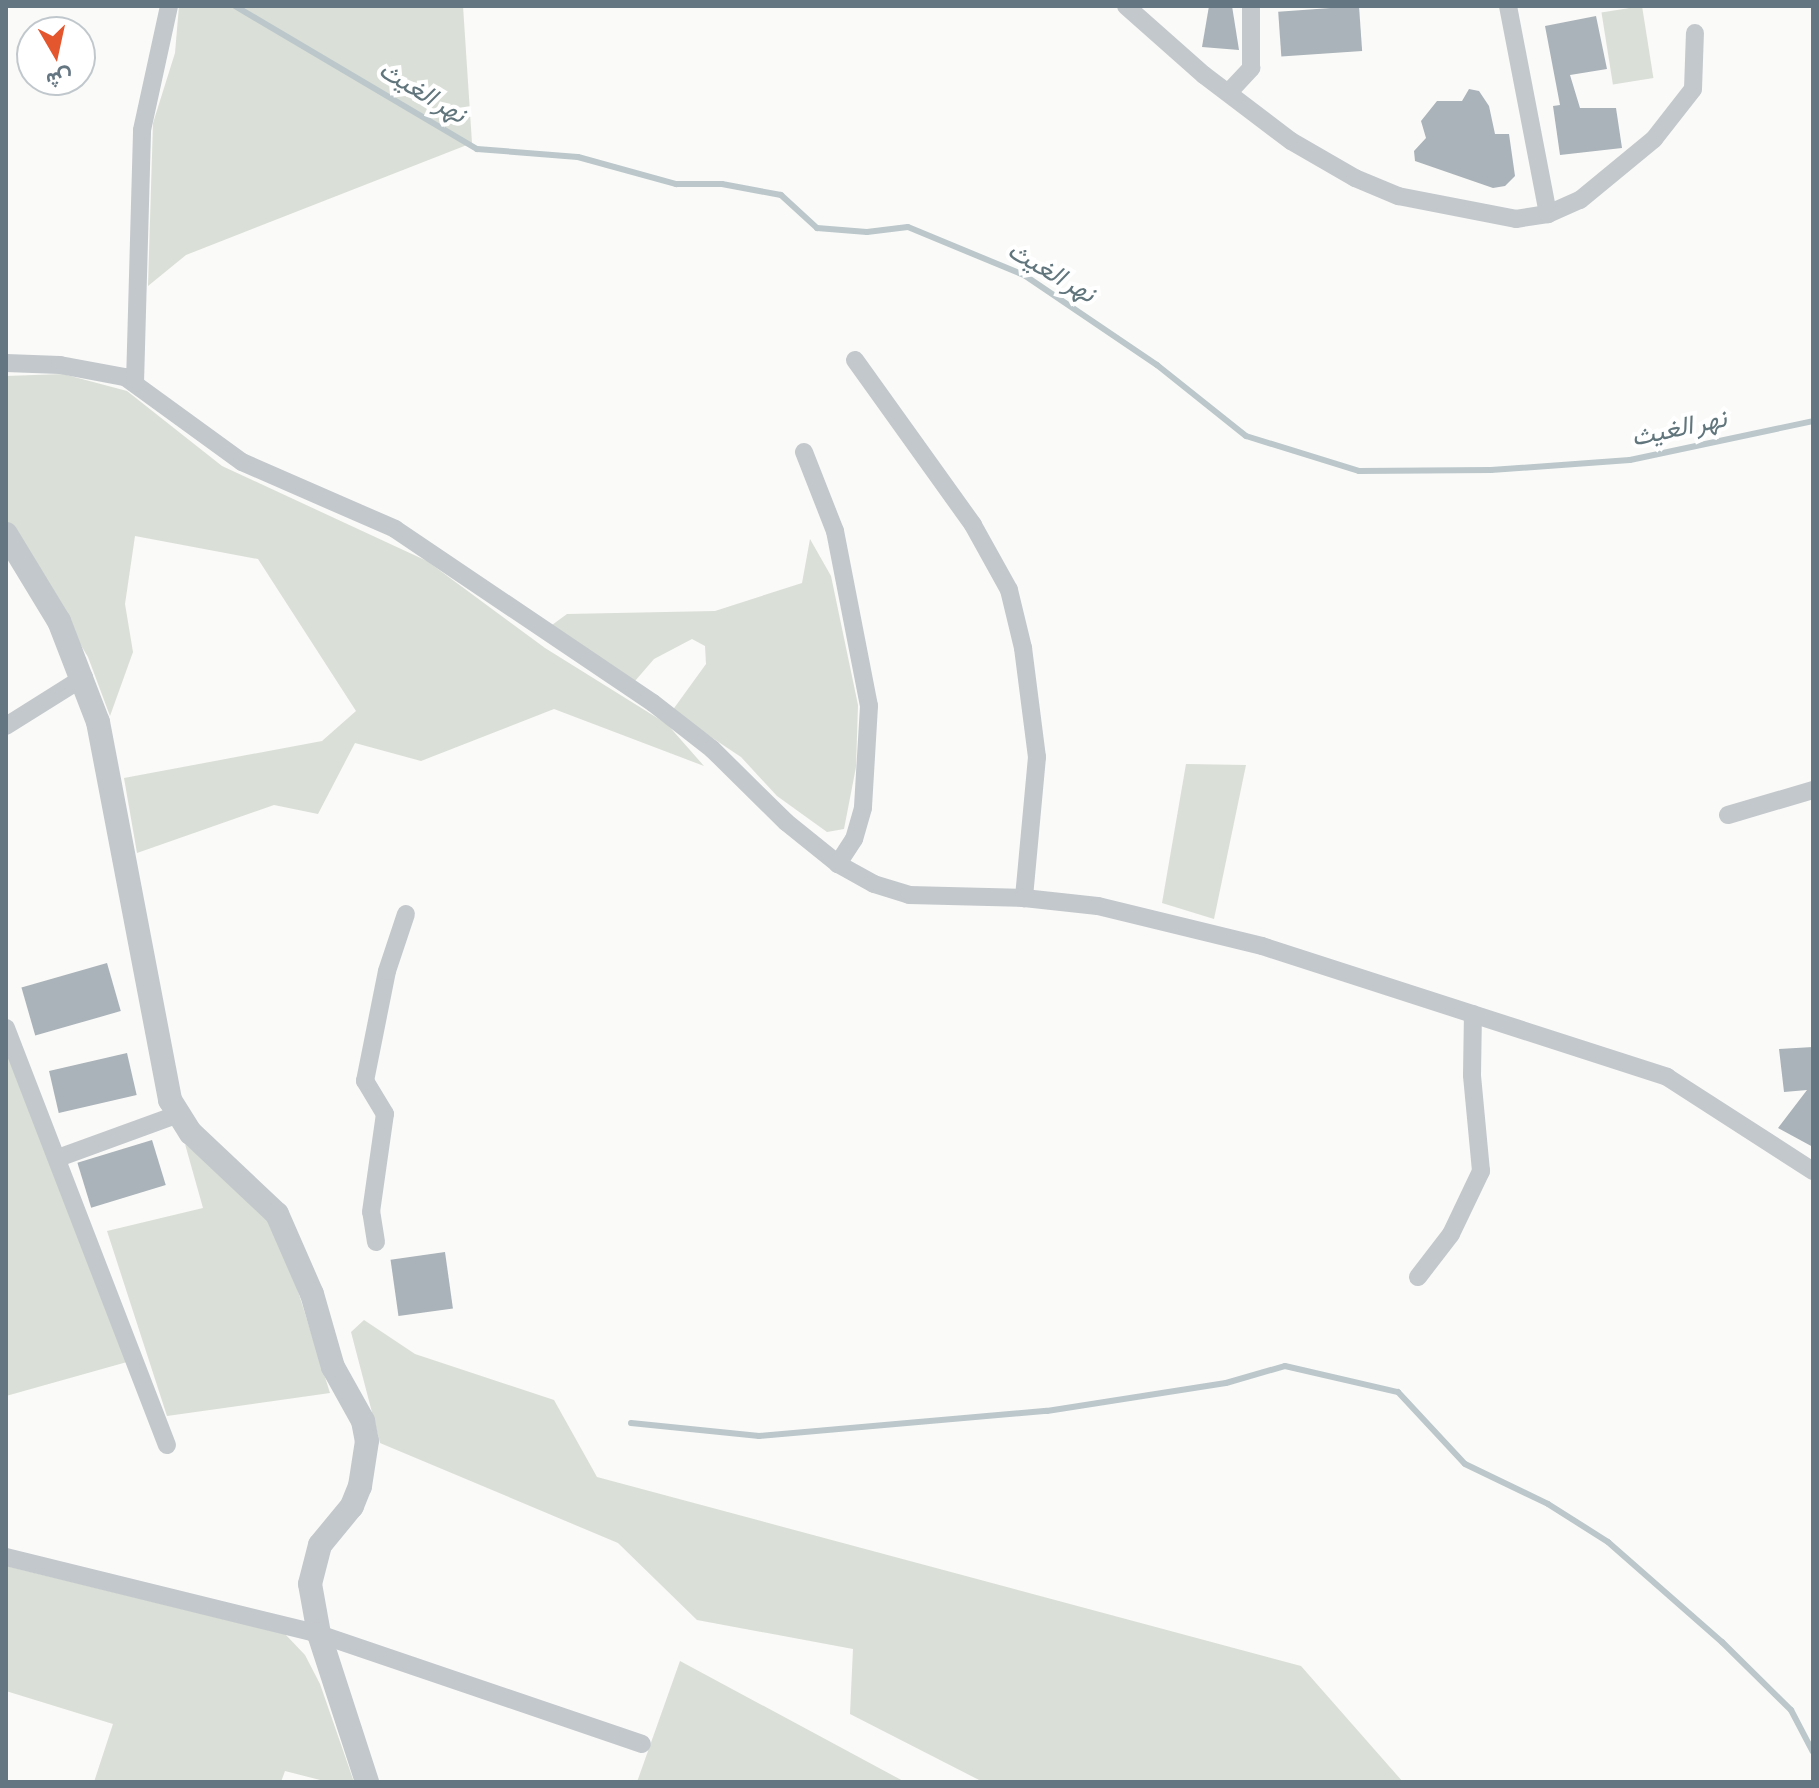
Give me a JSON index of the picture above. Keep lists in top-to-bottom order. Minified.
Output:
{"water":["نهر الغيث"],"north":"bottom"}
